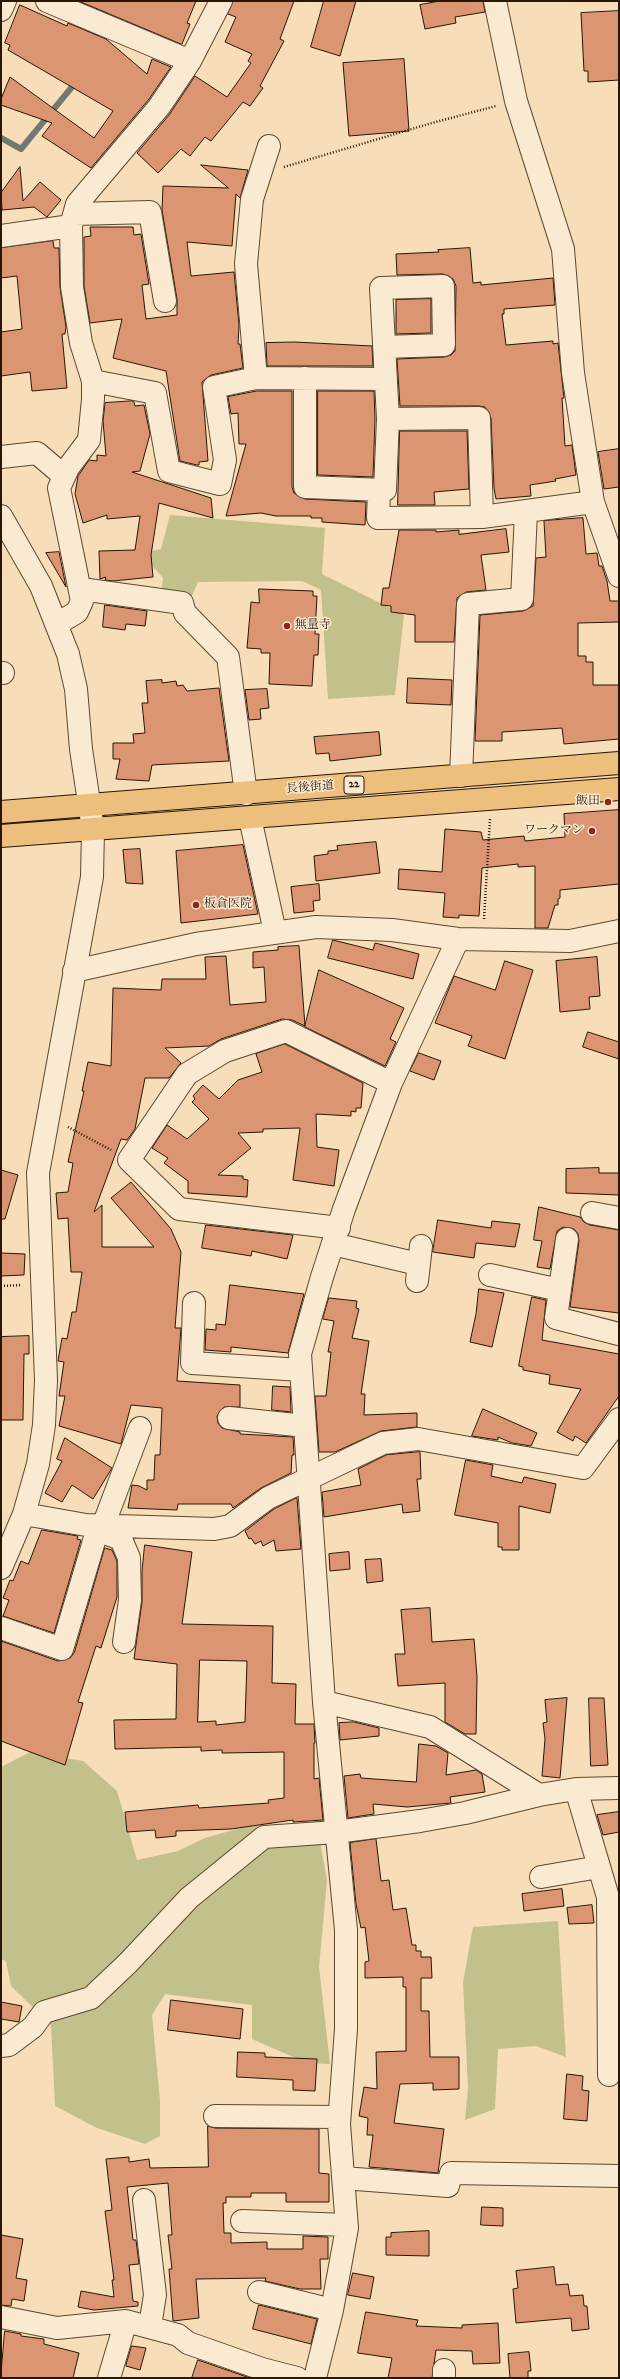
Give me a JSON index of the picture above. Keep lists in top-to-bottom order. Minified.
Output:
{"streets":{"main road":["22","長後街道"]},"places":["無量寺","飯田","ワークマン","板倉医院"]}
